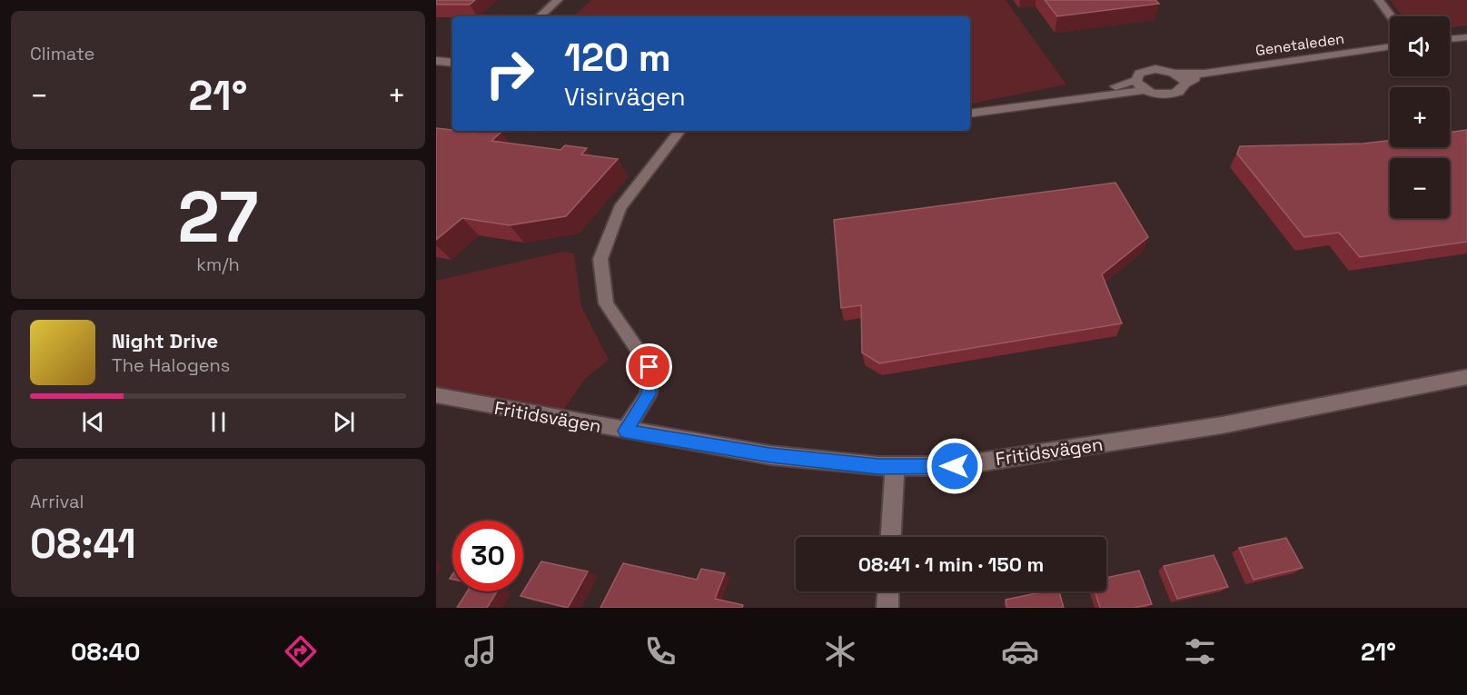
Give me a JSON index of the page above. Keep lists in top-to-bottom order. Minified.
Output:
{"streets":{"main road":["Genetaleden"],"street":["Fritidsvägen"]},"page":{"tile":["Climate",["27","km/h"],["Arrival","08:41"]],"map_buttons":["+","−"],"turn":["120 m","Visirvägen"],"heat":["−","21°","+"],"song":["Night Drive","The Halogens"],"limit":"30","trip":"08:41 · 1 min · 150 m","tabs":["08:40","21°"]}}
